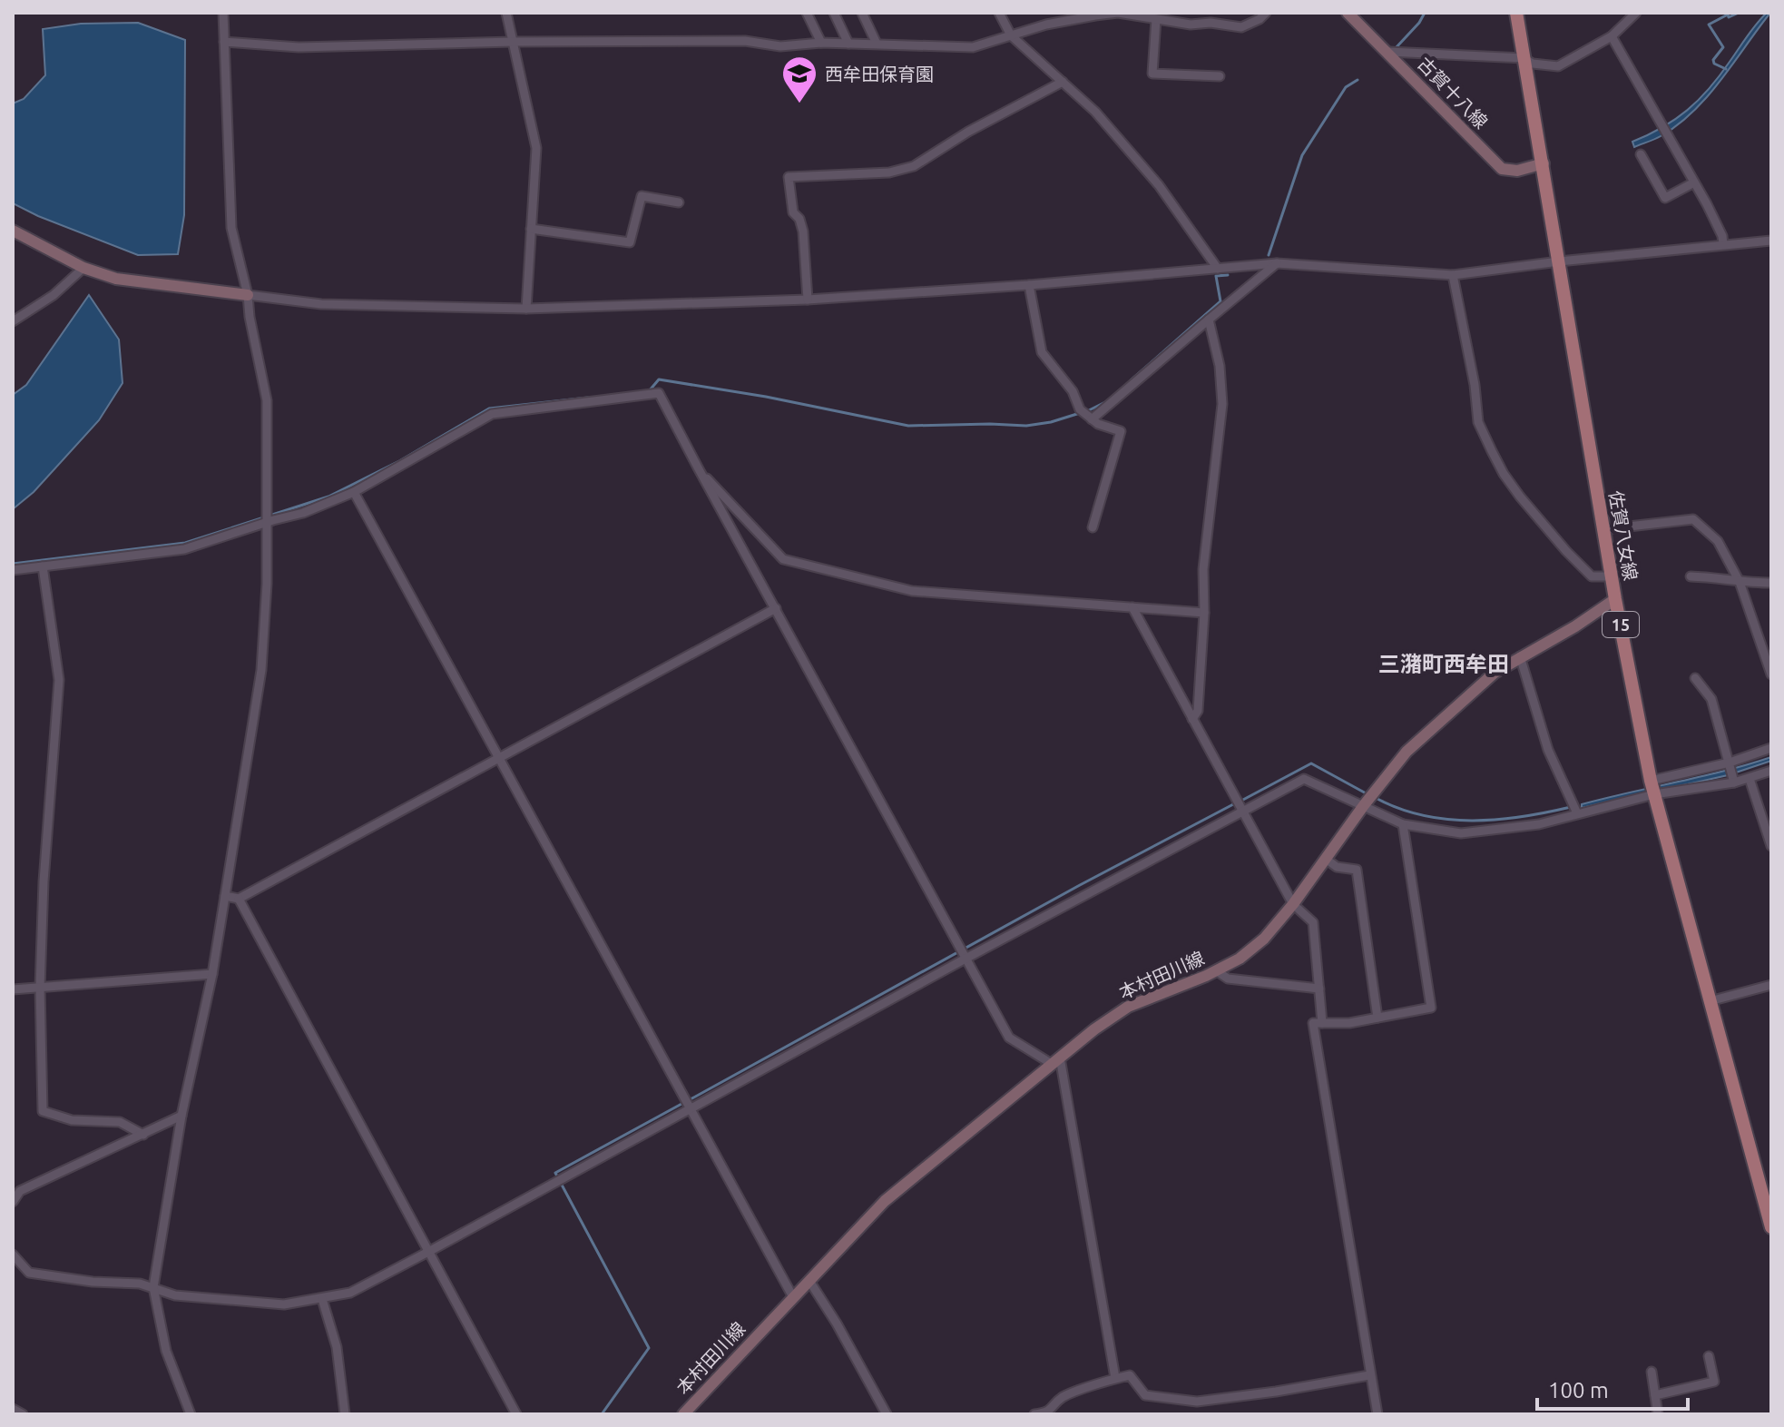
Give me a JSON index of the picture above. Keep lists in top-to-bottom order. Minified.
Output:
{"streets":{"main road":["古賀十八線","佐賀八女線","15","本村田川線"]},"crossings":[["古賀十八線","佐賀八女線"],["佐賀八女線","本村田川線"]],"districts":["三潴町西牟田"],"places":{"school or university":["西牟田保育園"]},"scale_bar":"100 m"}
